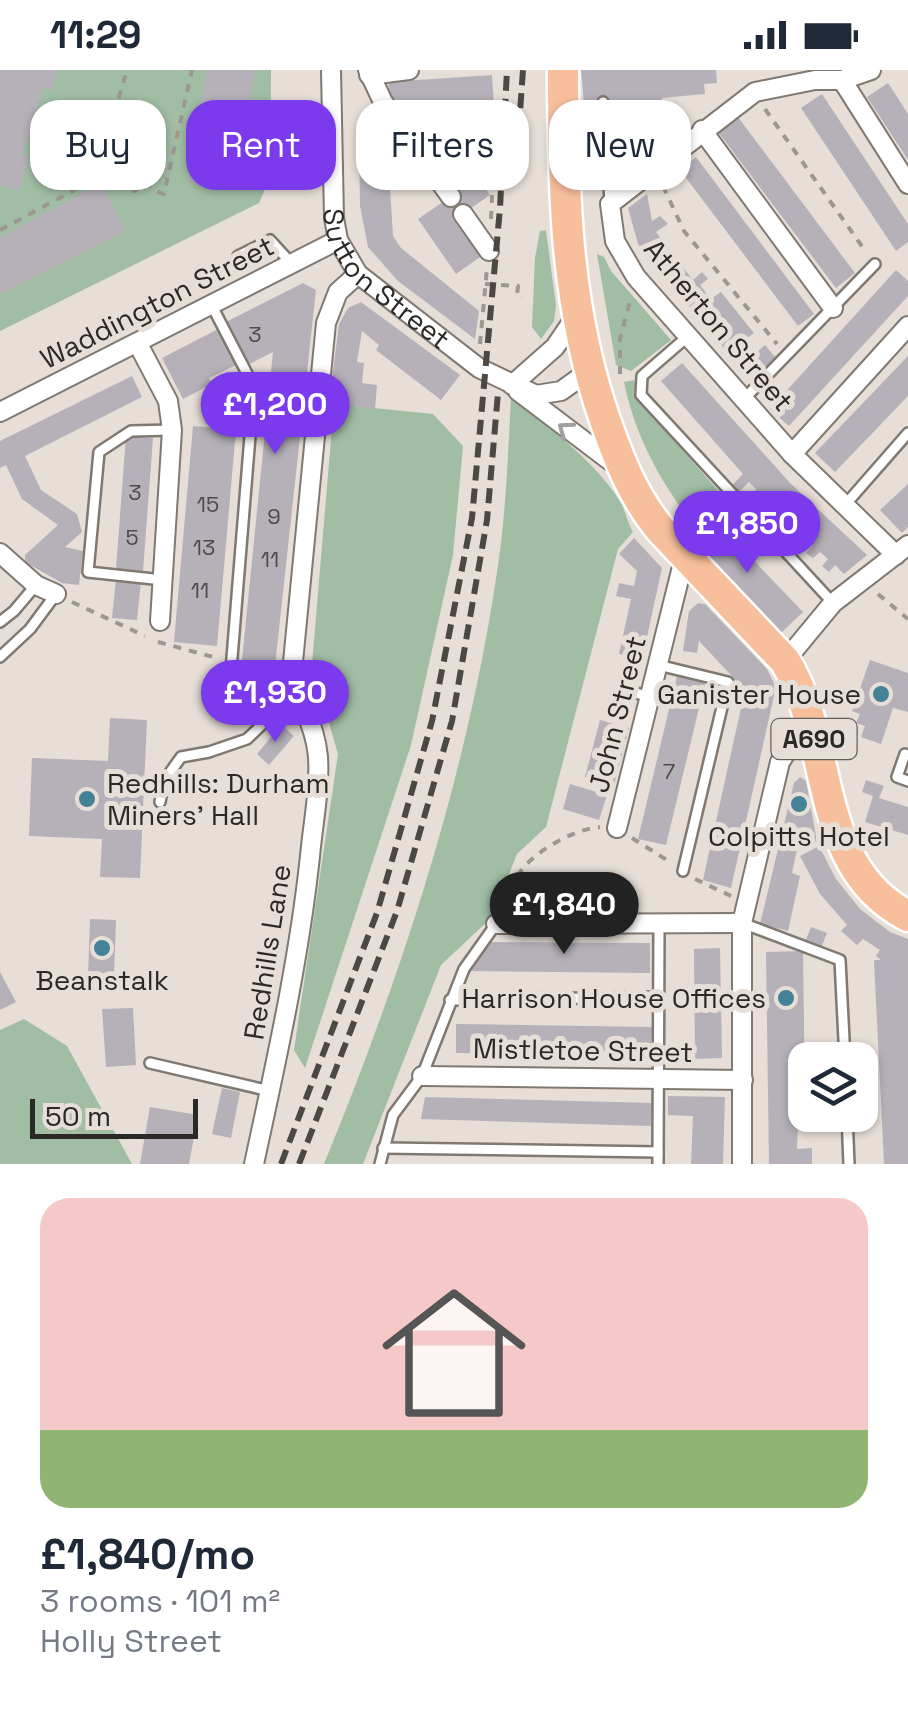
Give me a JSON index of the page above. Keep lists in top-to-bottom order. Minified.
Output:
{"streets":{"highway":["Sutton Street","A690"],"street":["Waddington Street","Atherton Street","John Street","Redhills Lane","Mistletoe Street"]},"crossings":[["Sutton Street","Waddington Street"],["Sutton Street","John Street"],["Sutton Street","A690"]],"places":["Ganister House","Redhills: Durham Miners' Hall","Colpitts Hotel","Beanstalk","Harrison House Offices"],"house_numbers":["3","3","15","9","5","13","11","11","7"],"scale_bar":"50 m","page":{"status":"11:29","chip":["Buy","Rent","Filters","New"],"price":["£1,200","£1,850","£1,930","£1,840"],"scale":"50 m","list":[{"name":"£1,840/mo","note":"3 rooms · 101 m² · Holly Street"}]}}
